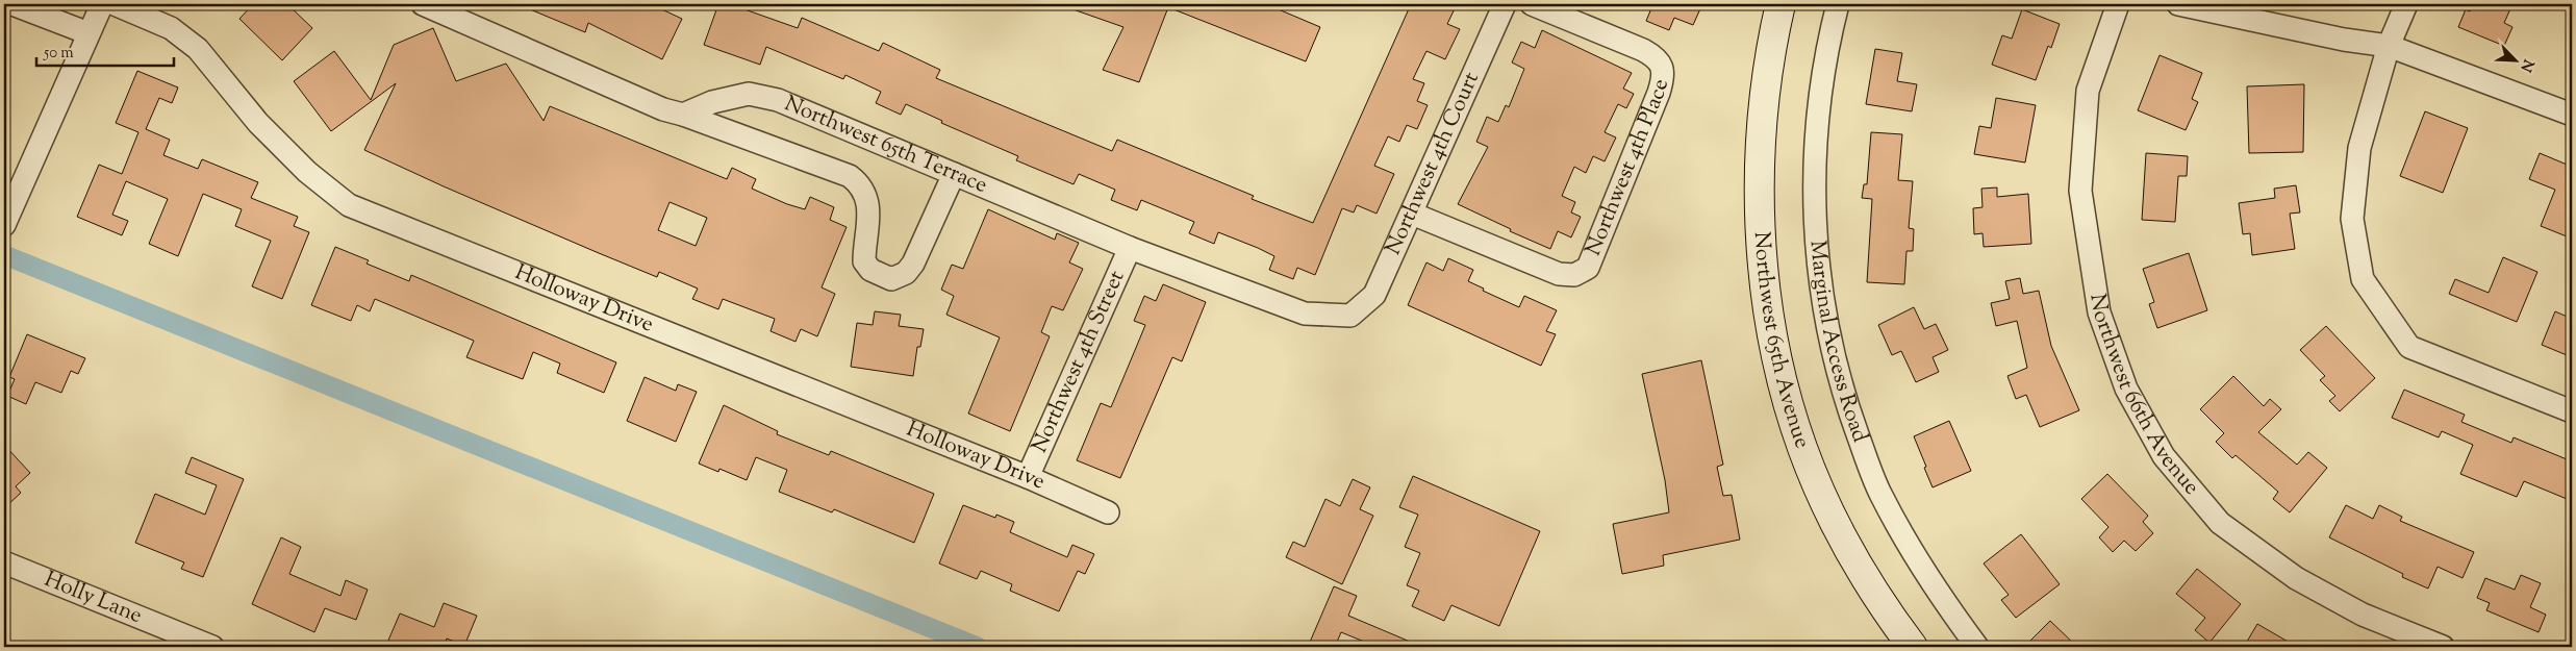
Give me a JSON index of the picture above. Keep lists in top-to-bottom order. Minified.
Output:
{"streets":{"street":["Northwest 65th Terrace","Northwest 4th Court","Northwest 4th Place","Holloway Drive","Northwest 65th Avenue","Marginal Access Road","Northwest 4th Street","Northwest 66th Avenue","Holly Lane"]},"crossings":[["Northwest 65th Terrace","Northwest 4th Court"],["Northwest 65th Terrace","Northwest 4th Street"],["Northwest 4th Court","Northwest 4th Place"],["Holloway Drive","Northwest 4th Street"]],"scale_bar":"50 m","north":"bottom right"}
